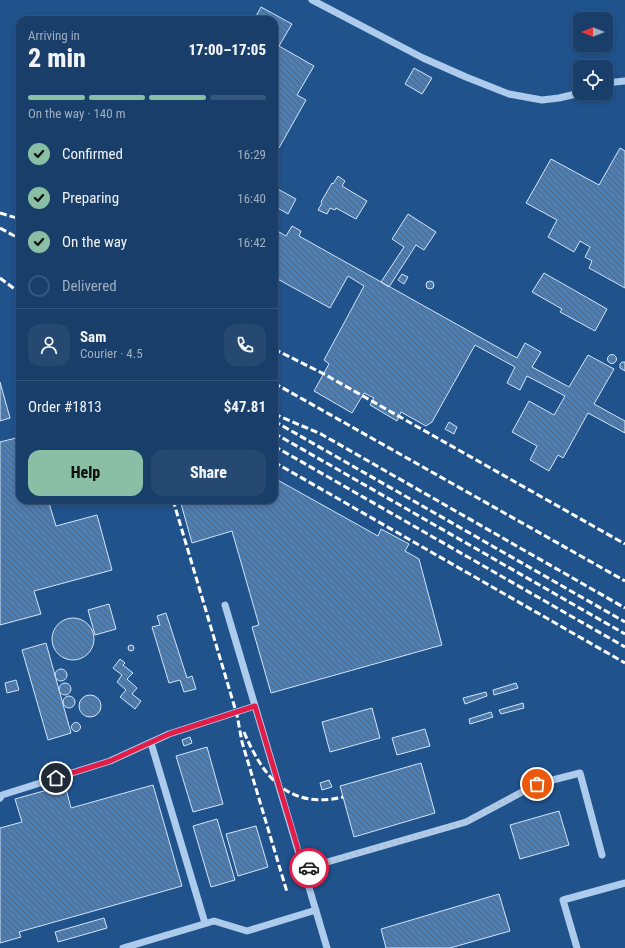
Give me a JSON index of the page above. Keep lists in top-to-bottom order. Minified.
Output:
{"north":"left","page":{"heading":["2 min","Arriving in","17:00–17:05"],"panel":["Sam","Courier · 4.5","Order #1813","$47.81"],"bar":"On the way · 140 m","list":[["Confirmed","16:29"],["Preparing","16:40"],["On the way","16:42"],"Delivered"],"buttons":["Help","Share"]}}
